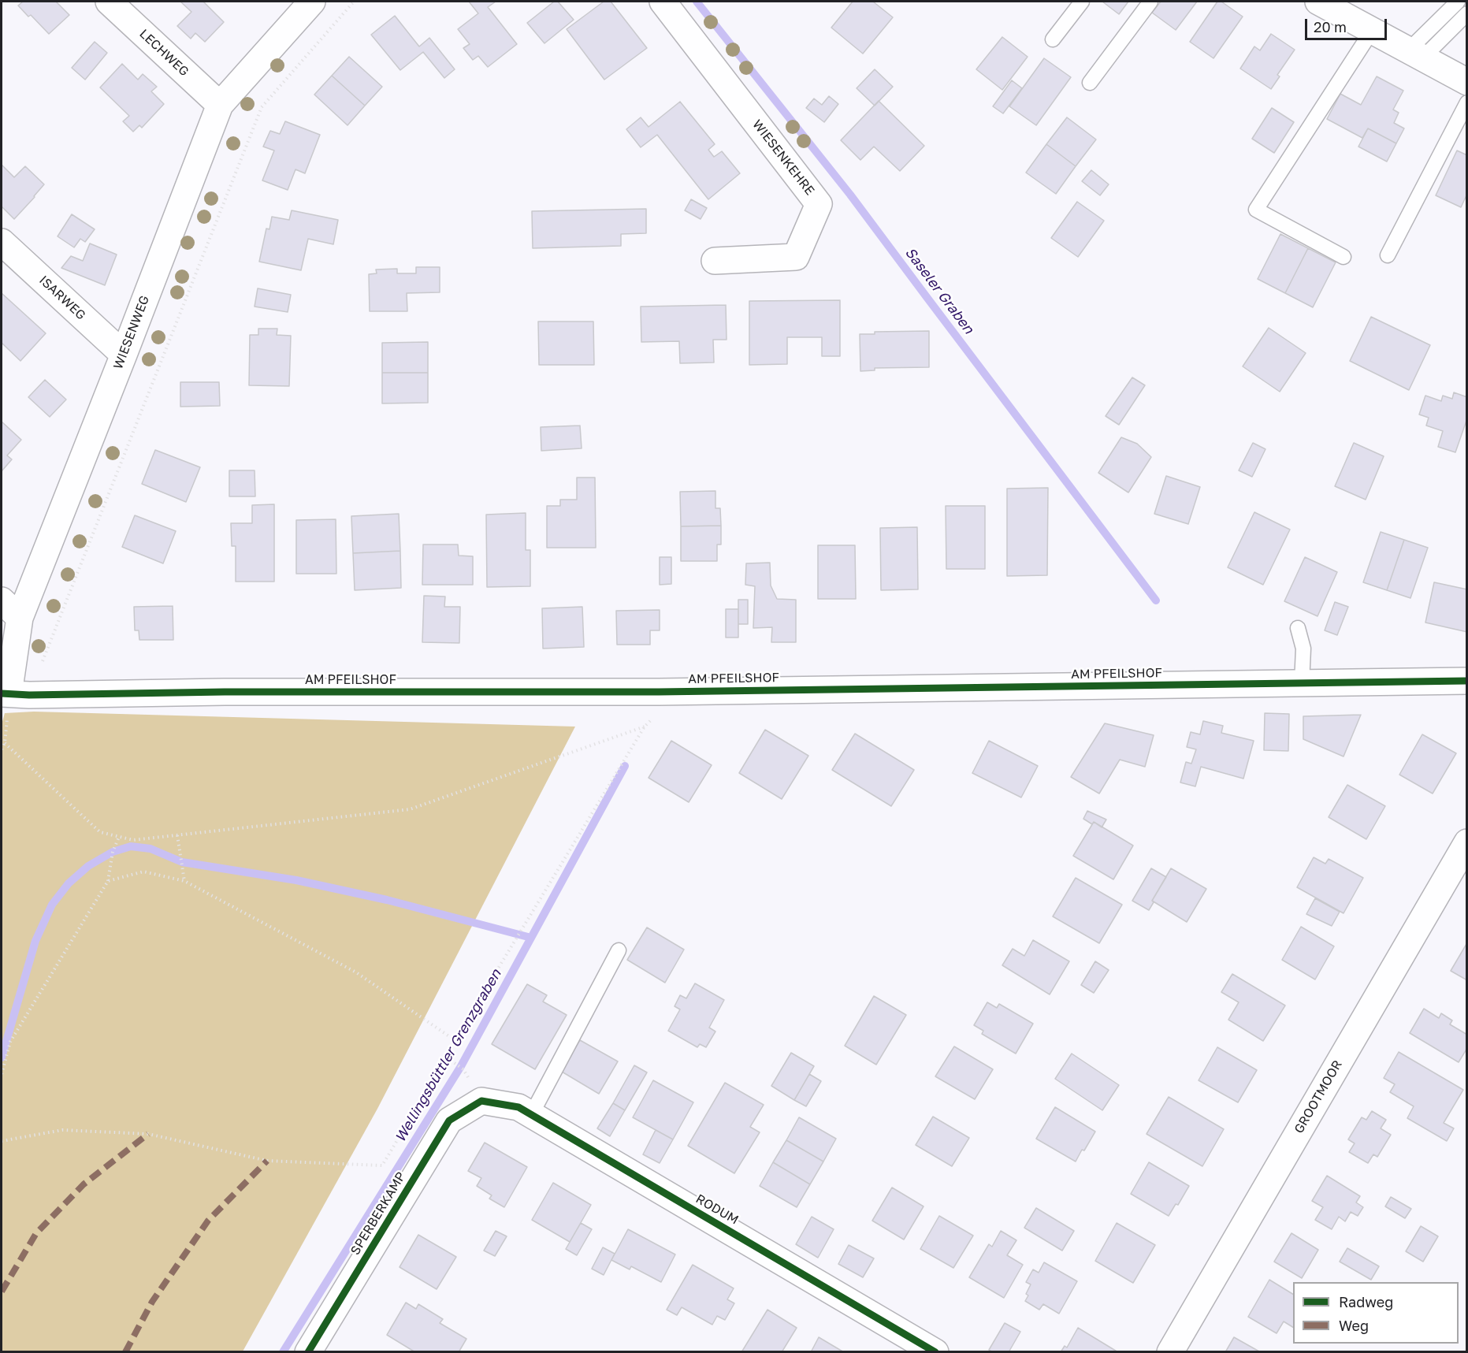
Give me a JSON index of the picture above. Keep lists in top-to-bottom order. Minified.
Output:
{"streets":{"street":["LECHWEG","WIESENKEHRE","ISARWEG","WIESENWEG","AM PFEILSHOF","GROOTMOOR","RODUM","SPERBERKAMP"]},"crossings":[["LECHWEG","WIESENWEG"],["ISARWEG","WIESENWEG"],["WIESENWEG","AM PFEILSHOF"],["RODUM","SPERBERKAMP"]],"water":["Saseler Graben","Wellingsbüttler Grenzgraben"],"legend":["Radweg","Weg"],"scale_bar":"20 m"}
